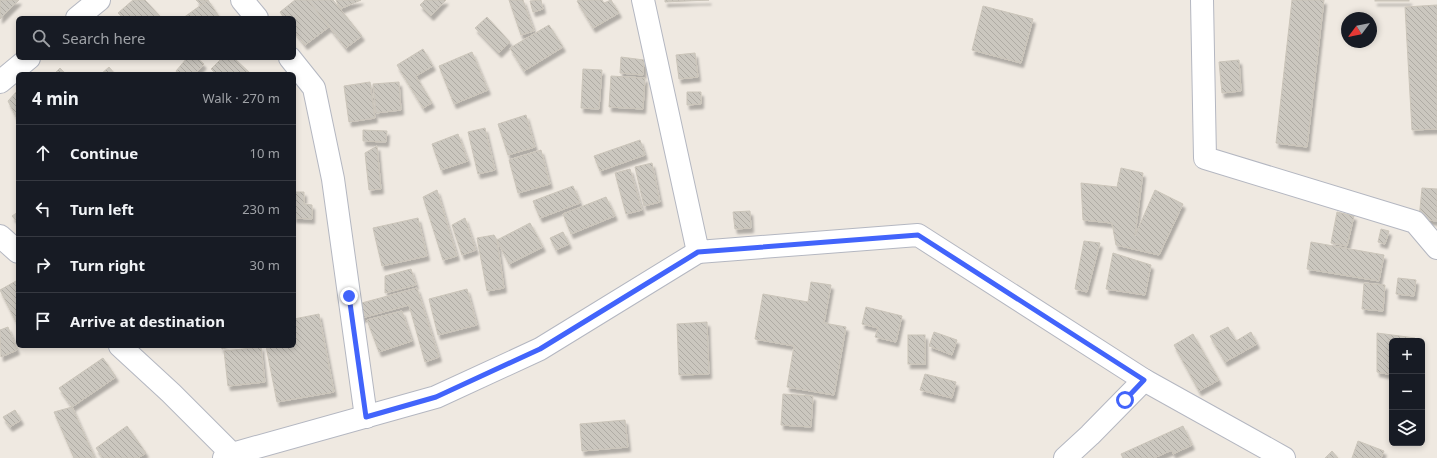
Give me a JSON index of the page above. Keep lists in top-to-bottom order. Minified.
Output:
{"north":"bottom left","page":{"search":"Search here","heading":["4 min","Walk · 270 m"],"list":[["Continue","10 m"],["Turn left","230 m"],["Turn right","30 m"],"Arrive at destination"],"map_buttons":["+","−"]}}
